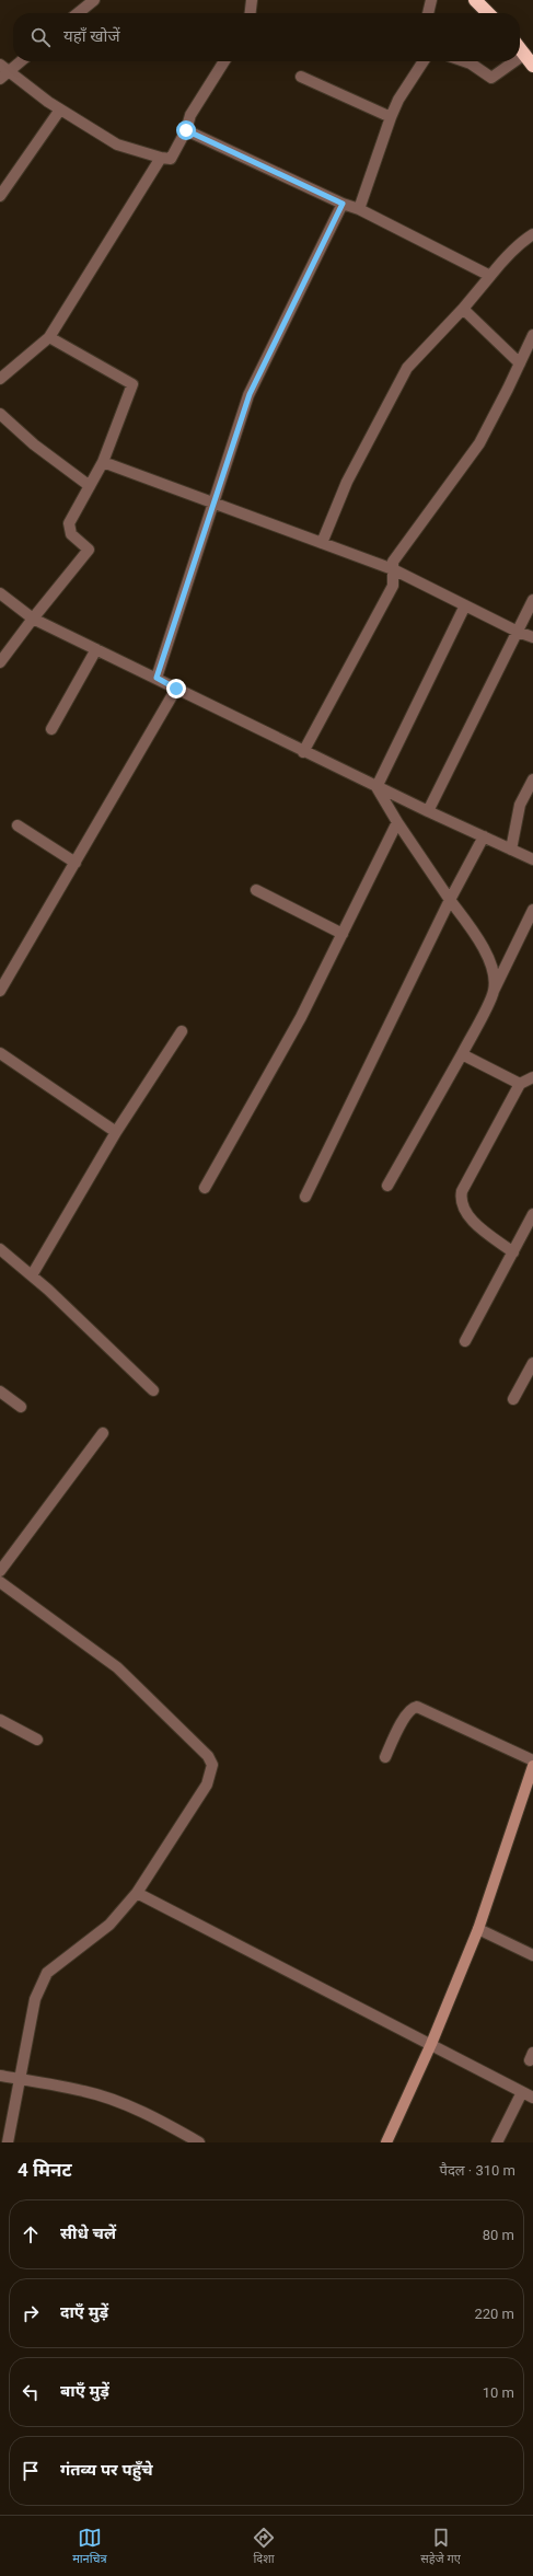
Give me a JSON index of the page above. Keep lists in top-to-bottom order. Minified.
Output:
{"page":{"search":"यहाँ खोजें","heading":["4 मिनट","पैदल · 310 m"],"list":[["सीधे चलें","80 m"],["दाएँ मुड़ें","220 m"],["बाएँ मुड़ें","10 m"],"गंतव्य पर पहुँचे"],"nav":["मानचित्र","दिशा","सहेजे गए"]}}
